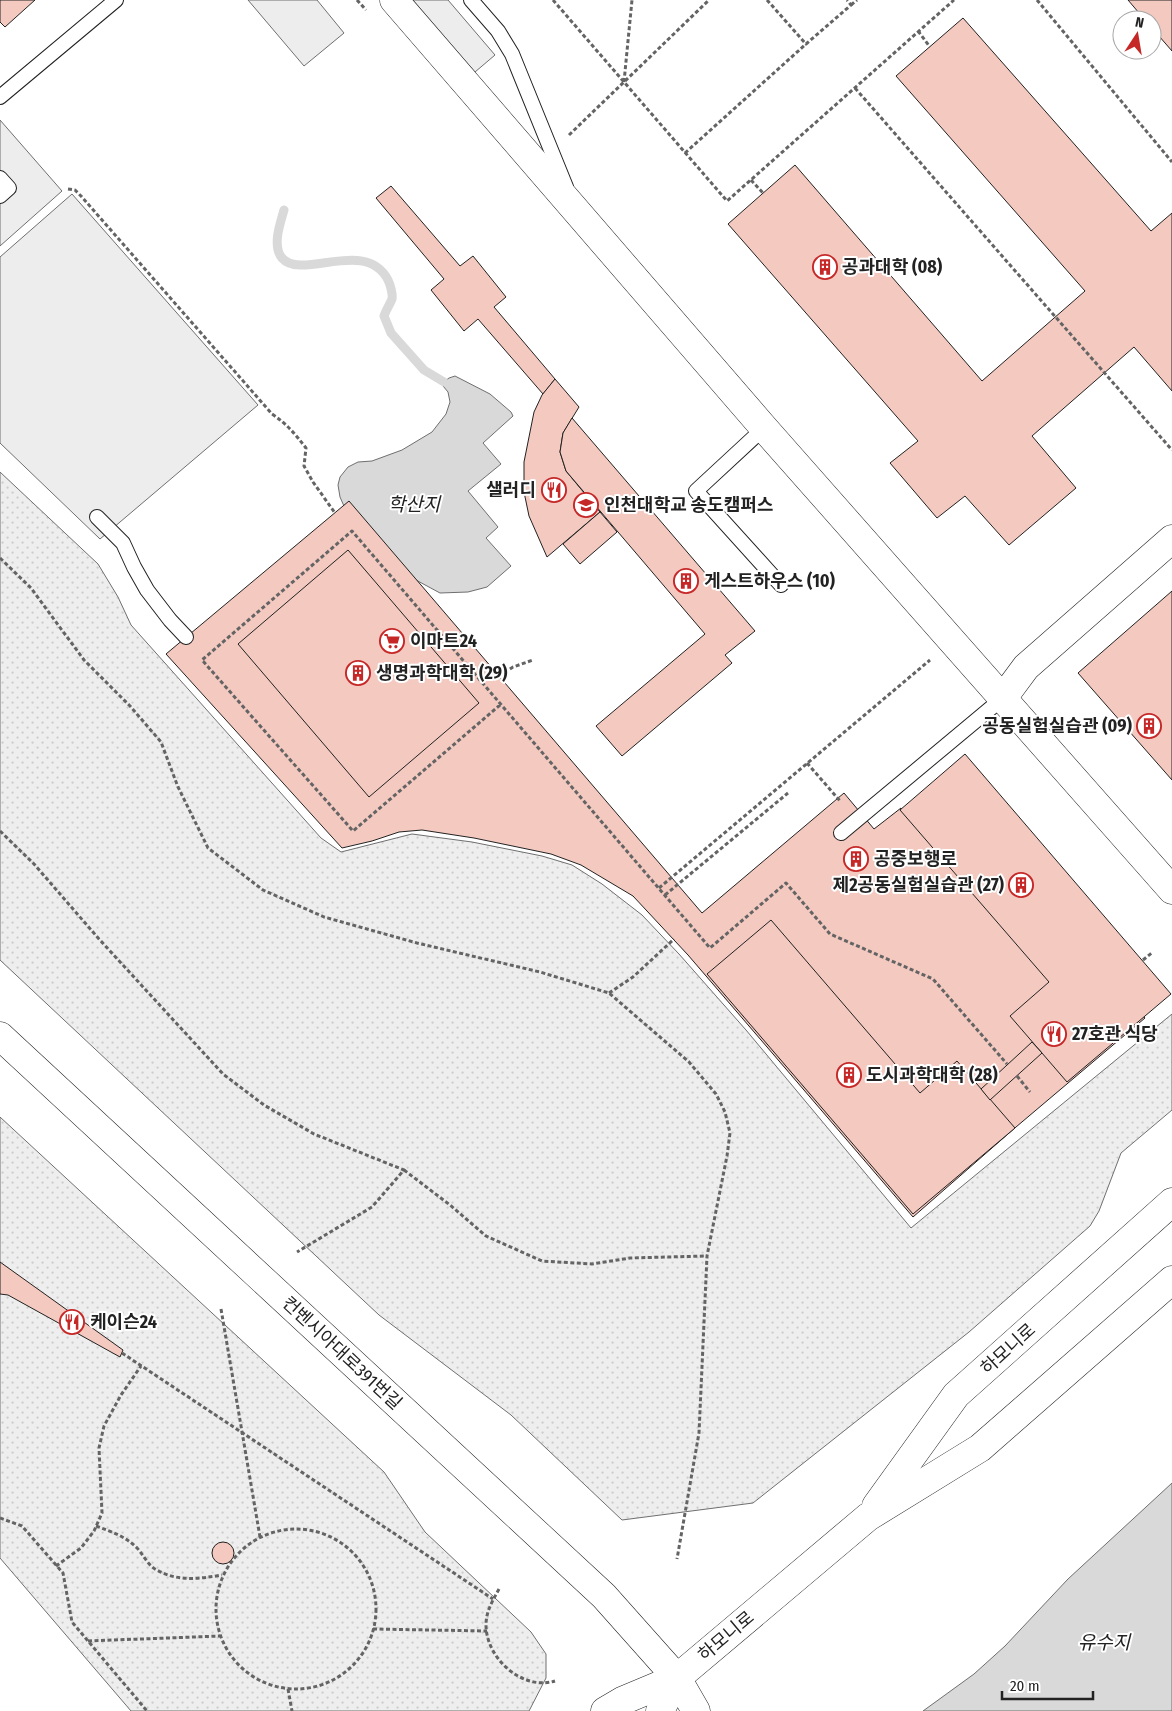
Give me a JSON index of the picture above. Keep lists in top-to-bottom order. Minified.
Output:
{"streets":{"street":["하모니로","컨벤시아대로391번길"]},"crossings":[["하모니로","컨벤시아대로391번길"]],"water":["학산지","유수지"],"places":{"building":["공과대학 (08)","게스트하우스 (10)","생명과학대학 (29)","공동실험실습관 (09)","공중보행로","제2공동실험실습관 (27)","도시과학대학 (28)"],"restaurant":["샐러디","27호관 식당","케이슨24"],"school or university":["인천대학교 송도캠퍼스"],"supermarket":["이마트24"]},"scale_bar":"20 m","north":"top"}
